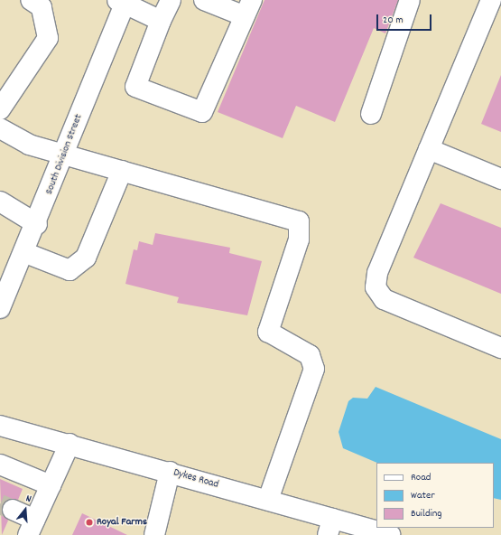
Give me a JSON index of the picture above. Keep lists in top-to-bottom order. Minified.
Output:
{"streets":{"street":["South Division Street","Dykes Road"]},"places":["Royal Farms"],"legend":["Road","Water","Building"],"scale_bar":"20 m","north":"top"}
